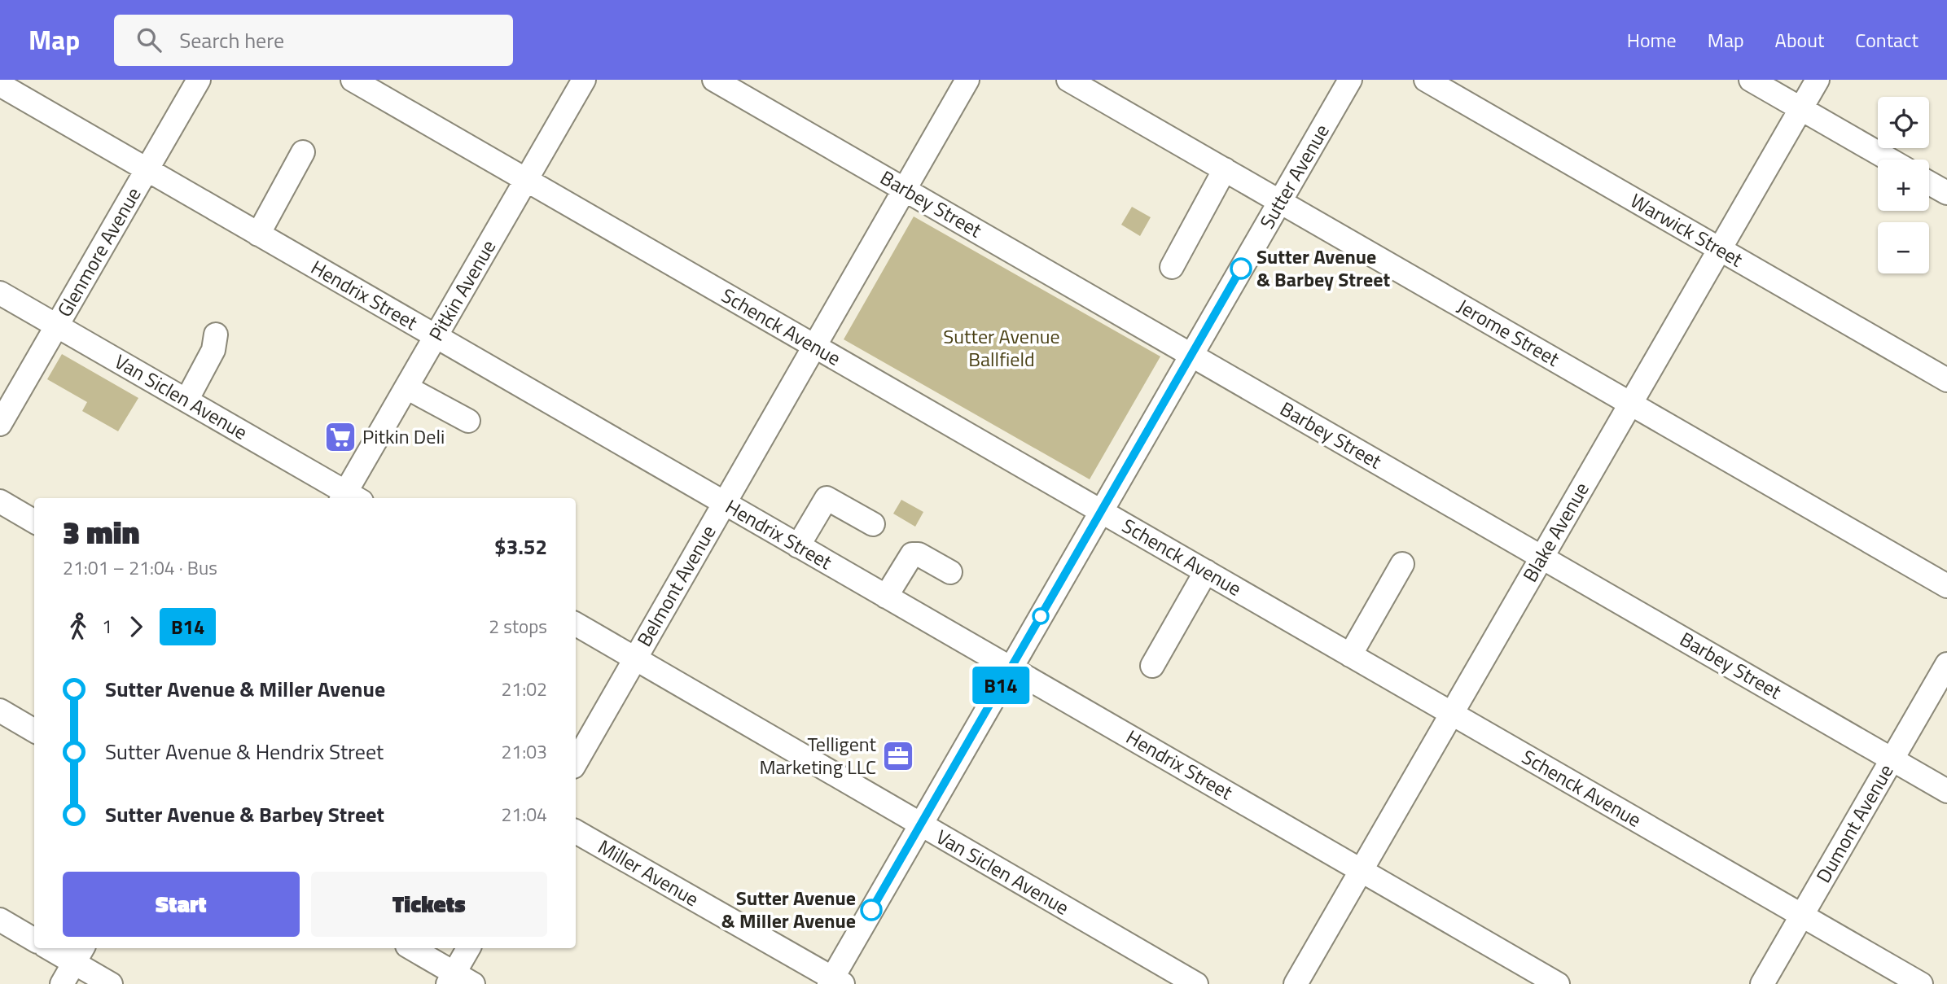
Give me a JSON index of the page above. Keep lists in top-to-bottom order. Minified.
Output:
{"streets":{"street":["Sutter Avenue","Barbey Street","Warwick Street","Glenmore Avenue","Pitkin Avenue","Hendrix Street","Schenck Avenue","Jerome Street","Van Siclen Avenue","Blake Avenue","Belmont Avenue","Dumont Avenue","Miller Avenue"]},"crossings":[["Sutter Avenue","Barbey Street"],["Sutter Avenue","Hendrix Street"],["Sutter Avenue","Schenck Avenue"],["Sutter Avenue","Jerome Street"],["Sutter Avenue","Van Siclen Avenue"],["Sutter Avenue","Miller Avenue"],["Barbey Street","Blake Avenue"],["Barbey Street","Belmont Avenue"],["Barbey Street","Dumont Avenue"],["Warwick Street","Blake Avenue"],["Glenmore Avenue","Hendrix Street"],["Glenmore Avenue","Van Siclen Avenue"],["Pitkin Avenue","Hendrix Street"],["Pitkin Avenue","Schenck Avenue"],["Pitkin Avenue","Van Siclen Avenue"],["Hendrix Street","Blake Avenue"],["Hendrix Street","Belmont Avenue"],["Schenck Avenue","Blake Avenue"],["Schenck Avenue","Belmont Avenue"],["Schenck Avenue","Dumont Avenue"],["Jerome Street","Blake Avenue"],["Van Siclen Avenue","Belmont Avenue"]],"parks":["Sutter Avenue Ballfield"],"places":{"other":["Sutter Avenue & Barbey Street","Sutter Avenue & Miller Avenue"],"supermarket":["Pitkin Deli"],"office":["Telligent Marketing LLC"]},"lines":["bus line B14"],"page":{"header":"Map","search":"Search here","nav":["Home","Map","About","Contact"],"on_map":"B14","map_buttons":["+","−"],"heading":["3 min","21:01 – 21:04 · Bus","$3.52"],"legs":["1","B14","2 stops"],"list":[{"name":"Sutter Avenue & Miller Avenue","value":"21:02"},{"name":"Sutter Avenue & Hendrix Street","value":"21:03"},{"name":"Sutter Avenue & Barbey Street","value":"21:04"}],"buttons":["Start","Tickets"]}}
